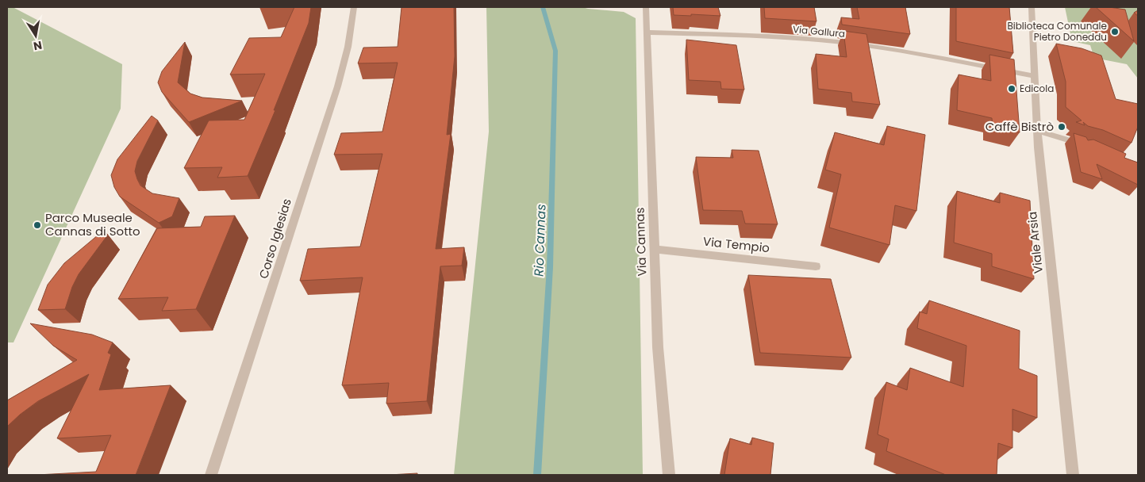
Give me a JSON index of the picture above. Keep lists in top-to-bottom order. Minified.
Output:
{"streets":{"street":["Via Gallura","Corso Iglesias","Via Cannas","Viale Arsia","Via Tempio"]},"crossings":[["Via Gallura","Via Cannas"],["Via Gallura","Viale Arsia"],["Via Cannas","Via Tempio"]],"water":["Rio Cannas"],"places":["Biblioteca Comunale Pietro Doneddu","Edicola","Caffè Bistrò","Parco Museale Cannas di Sotto"],"north":"bottom"}
